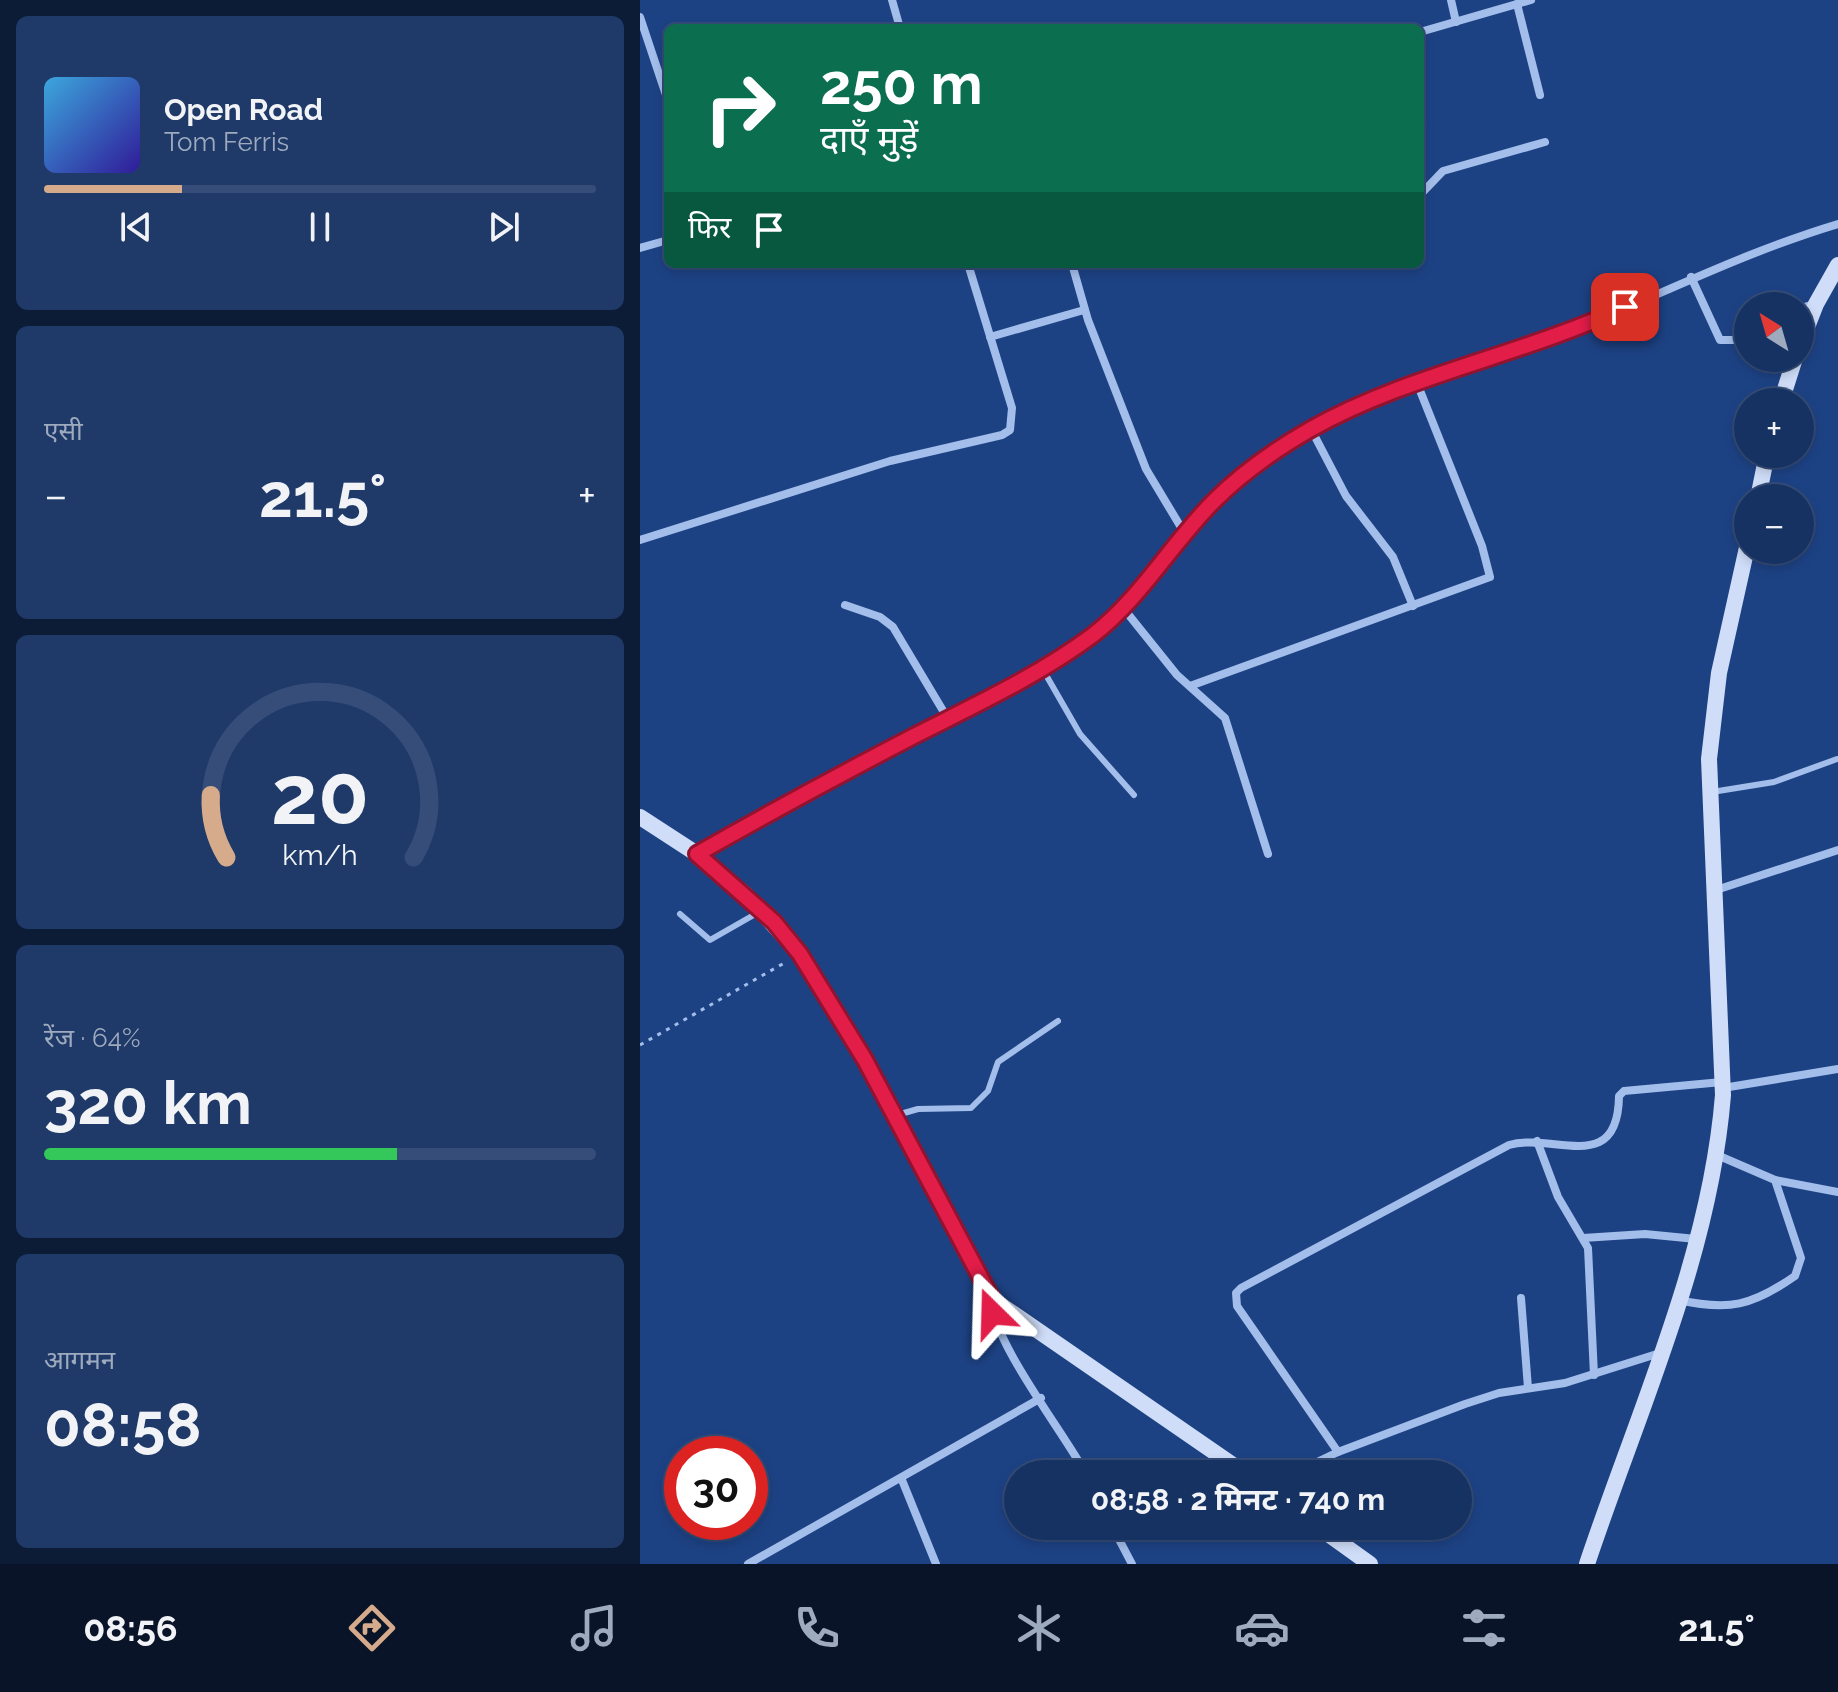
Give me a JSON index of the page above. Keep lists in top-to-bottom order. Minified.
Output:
{"north":"top left","page":{"turn":["250 m","दाएँ मुड़ें"],"song":["Open Road","Tom Ferris"],"then":"फिर","map_buttons":["+","−"],"tile":["एसी",["रेंज · 64%","320 km"],["आगमन","08:58"]],"heat":["−","21.5°","+"],"limit":"30","trip":"08:58 · 2 मिनट · 740 m","tabs":["08:56","21.5°"],"gauge":["20","km/h"]}}
